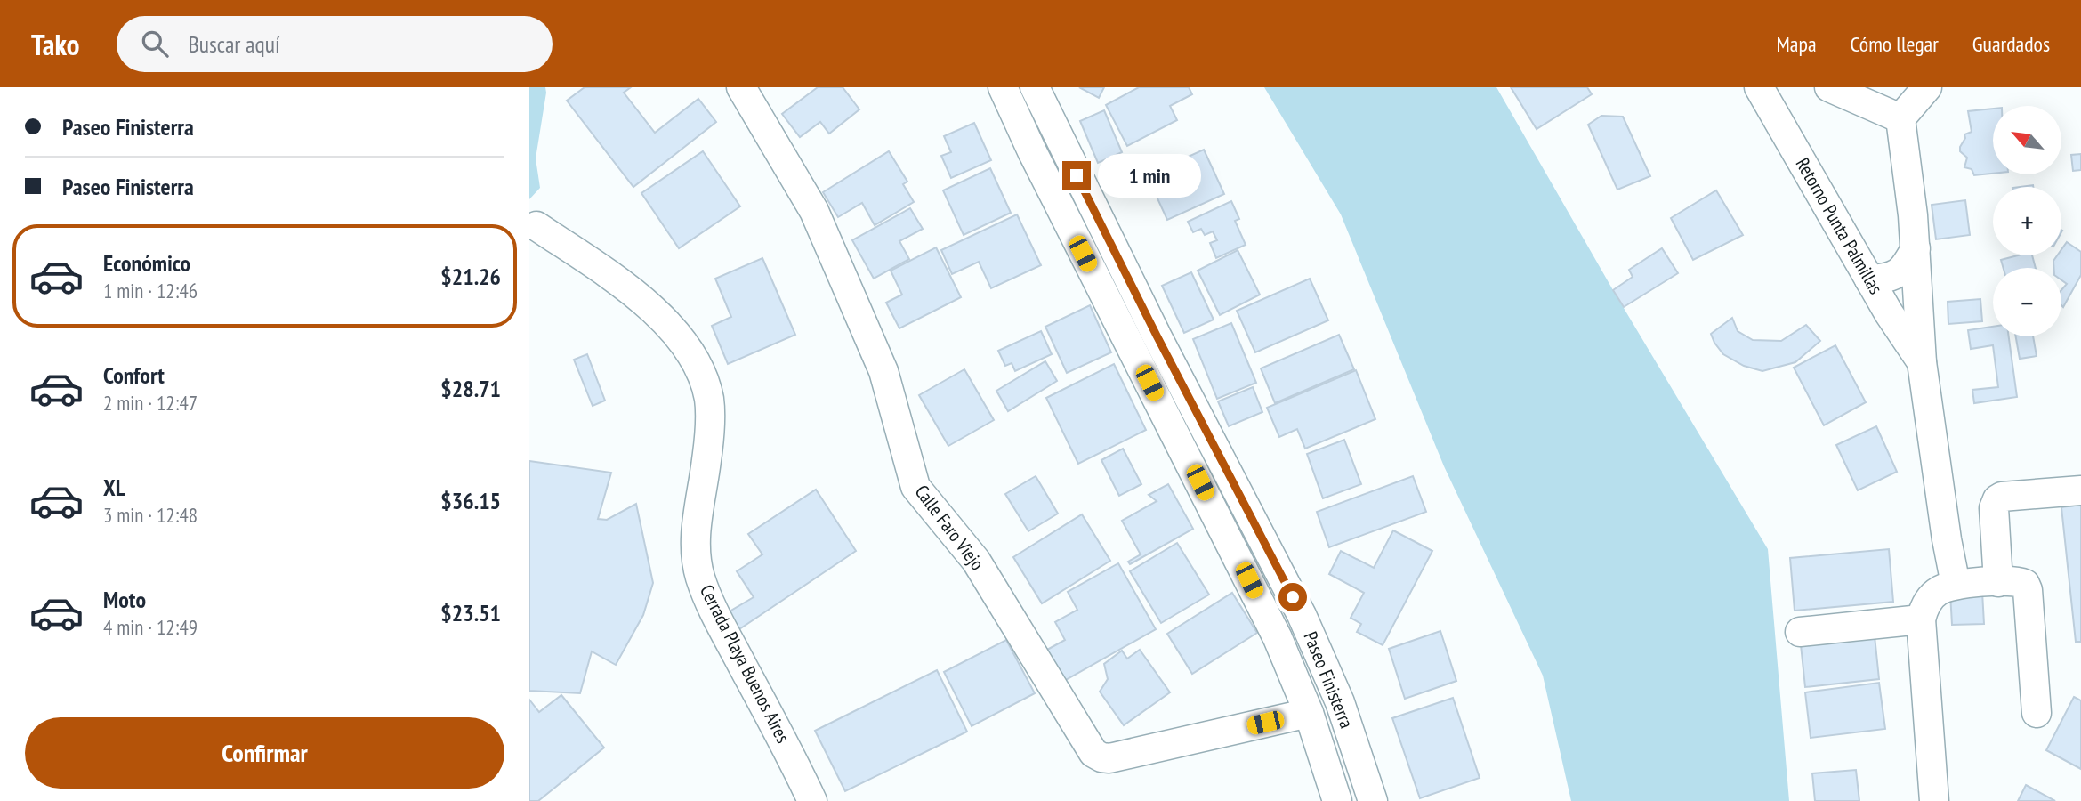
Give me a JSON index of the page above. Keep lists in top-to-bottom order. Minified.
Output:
{"streets":{"street":["Retorno Punta Palmillas","Calle Faro Viejo","Cerrada Playa Buenos Aires","Paseo Finisterra"]},"crossings":[["Calle Faro Viejo","Paseo Finisterra"]],"north":"top left","page":{"header":"Tako","search":"Buscar aquí","nav":["Mapa","Cómo llegar","Guardados"],"banner":["Paseo Finisterra","Paseo Finisterra"],"map_buttons":["+","−"],"bubble":"1 min","list":[{"name":"Económico","note":"1 min · 12:46","value":"$21.26"},{"name":"Confort","note":"2 min · 12:47","value":"$28.71"},{"name":"XL","note":"3 min · 12:48","value":"$36.15"},{"name":"Moto","note":"4 min · 12:49","value":"$23.51"}],"buttons":"Confirmar"}}
